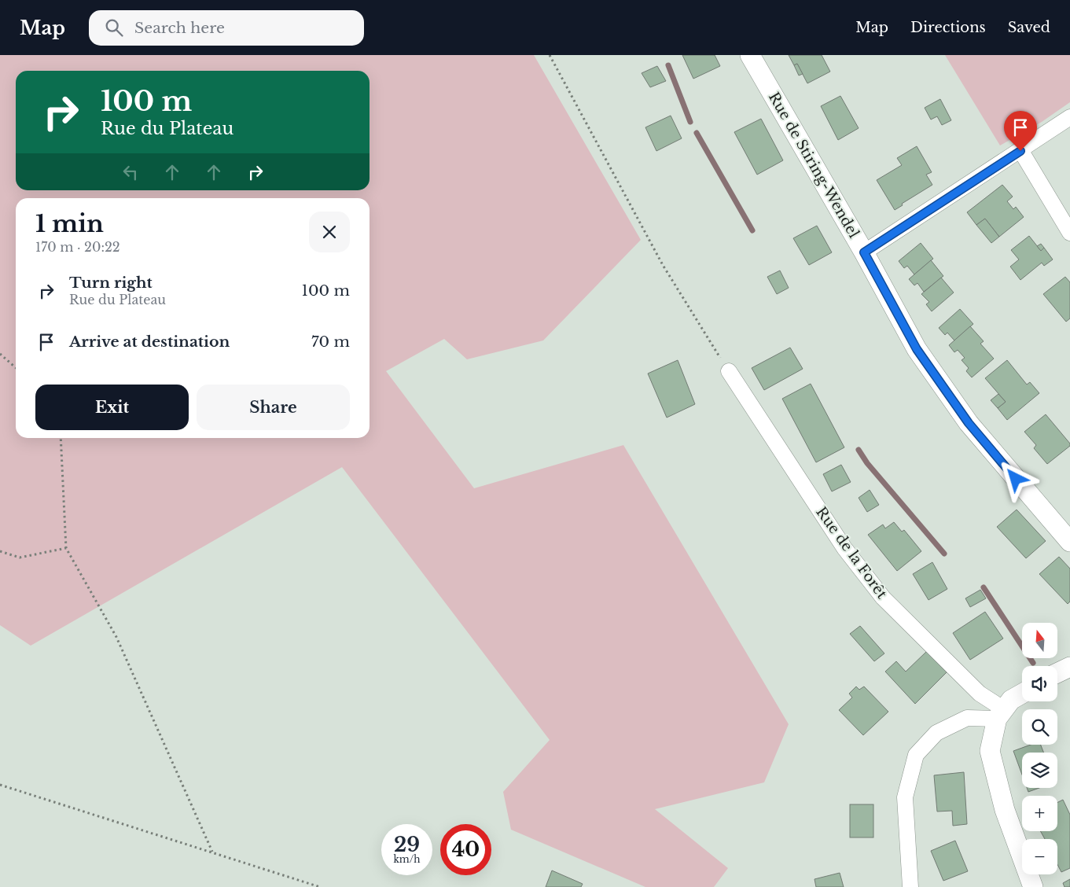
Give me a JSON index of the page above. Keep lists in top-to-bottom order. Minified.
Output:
{"streets":{"street":["Rue de Stiring-Wendel","Rue de la Forêt"]},"north":"top","page":{"header":"Map","search":"Search here","nav":["Map","Directions","Saved"],"turn":["100 m","Rue du Plateau"],"heading":["1 min","170 m · 20:22"],"list":[{"name":"Turn right","note":"Rue du Plateau","value":"100 m"},{"name":"Arrive at destination","value":"70 m"}],"buttons":["Exit","Share"],"map_buttons":["+","−"],"speed":"29 km/h","limit":"40"}}
